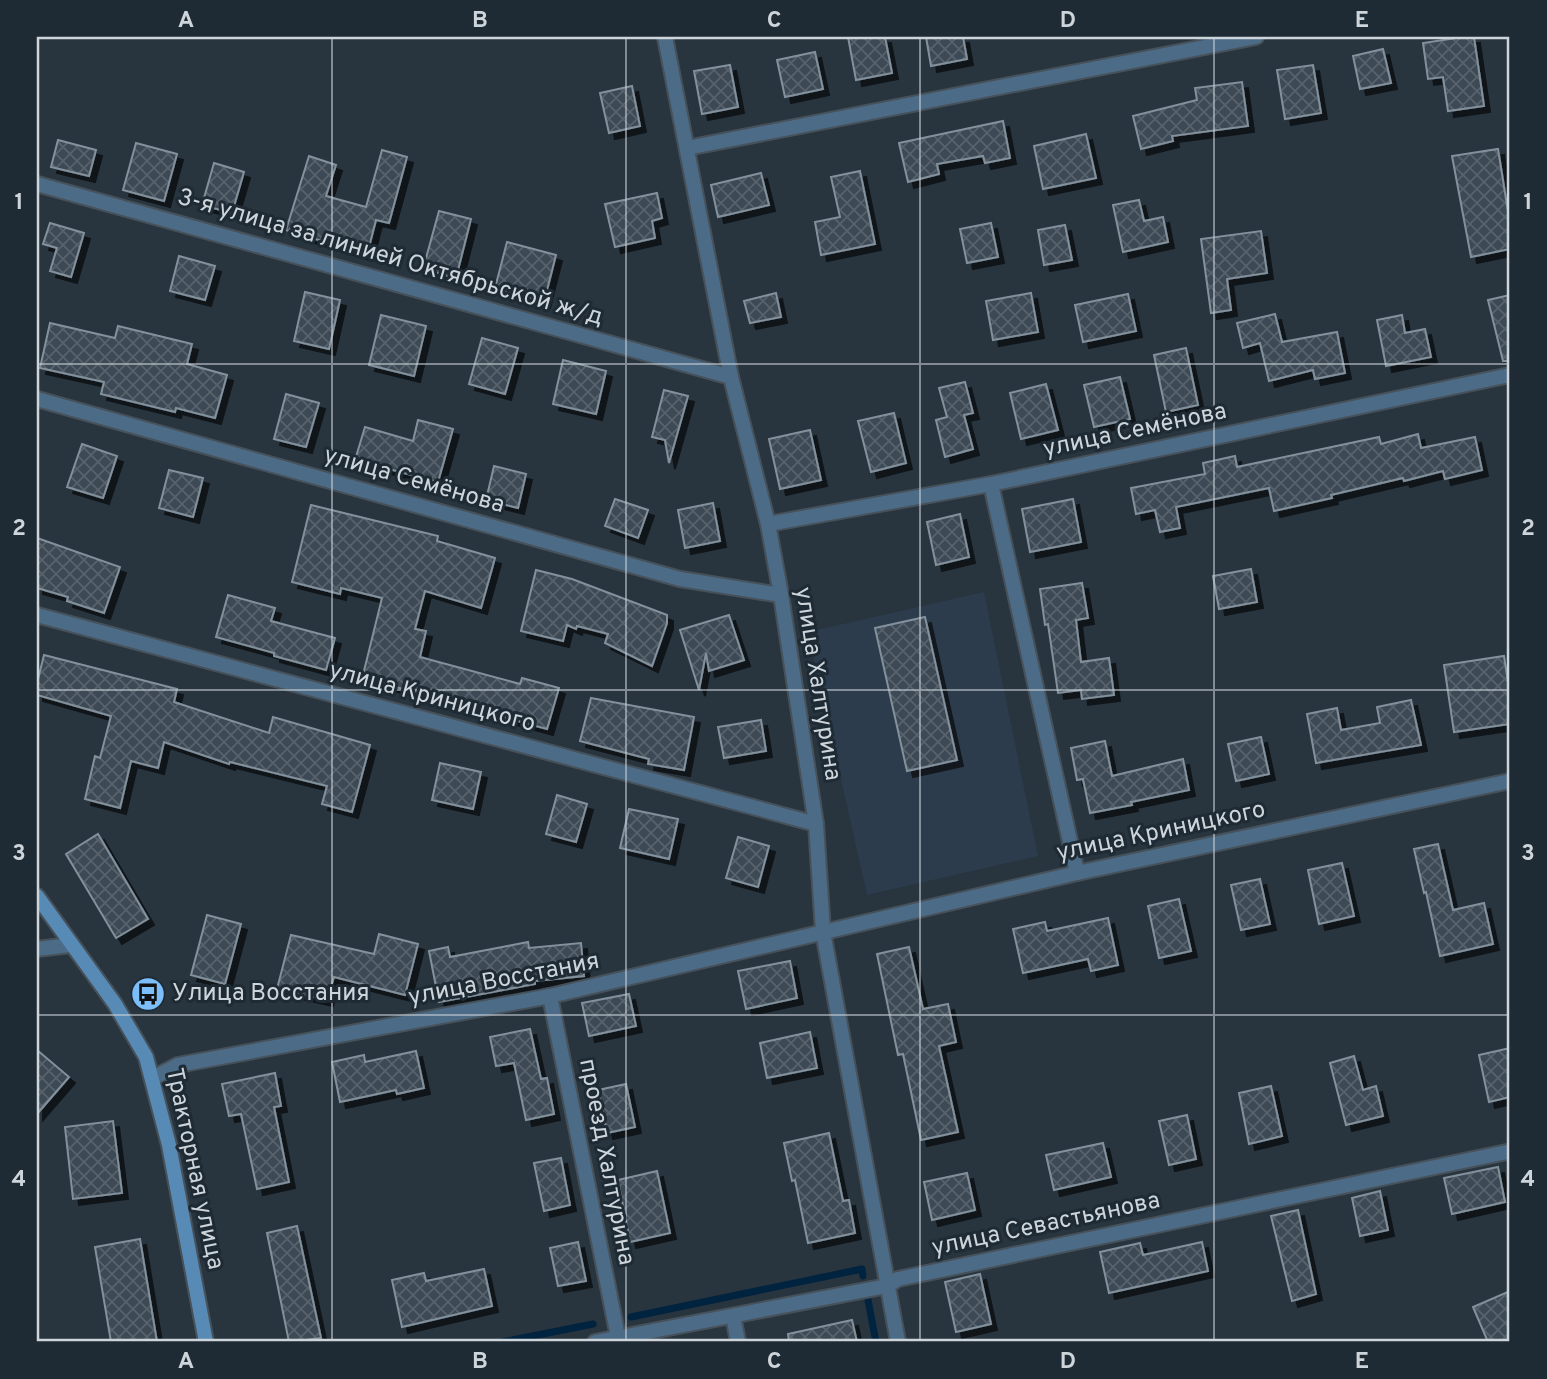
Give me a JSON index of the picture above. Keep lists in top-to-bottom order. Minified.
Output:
{"streets":{"main road":["Тракторная улица"],"street":["3-я улица за линией Октябрьской ж/д","улица Семёнова","улица Халтурина","улица Криницкого","улица Восстания","проезд Халтурина","улица Севастьянова"]},"crossings":[["3-я улица за линией Октябрьской ж/д","улица Халтурина"],["улица Семёнова","улица Халтурина"],["улица Халтурина","улица Криницкого"],["улица Халтурина","улица Восстания"],["улица Халтурина","улица Севастьянова"],["улица Криницкого","улица Восстания"],["улица Восстания","проезд Халтурина"],["улица Восстания","Тракторная улица"],["проезд Халтурина","улица Севастьянова"]],"places":{"bus stop":["Улица Восстания"]},"grid":{"columns":["A","B","C","D","E"],"rows":["1","2","3","4"]}}
